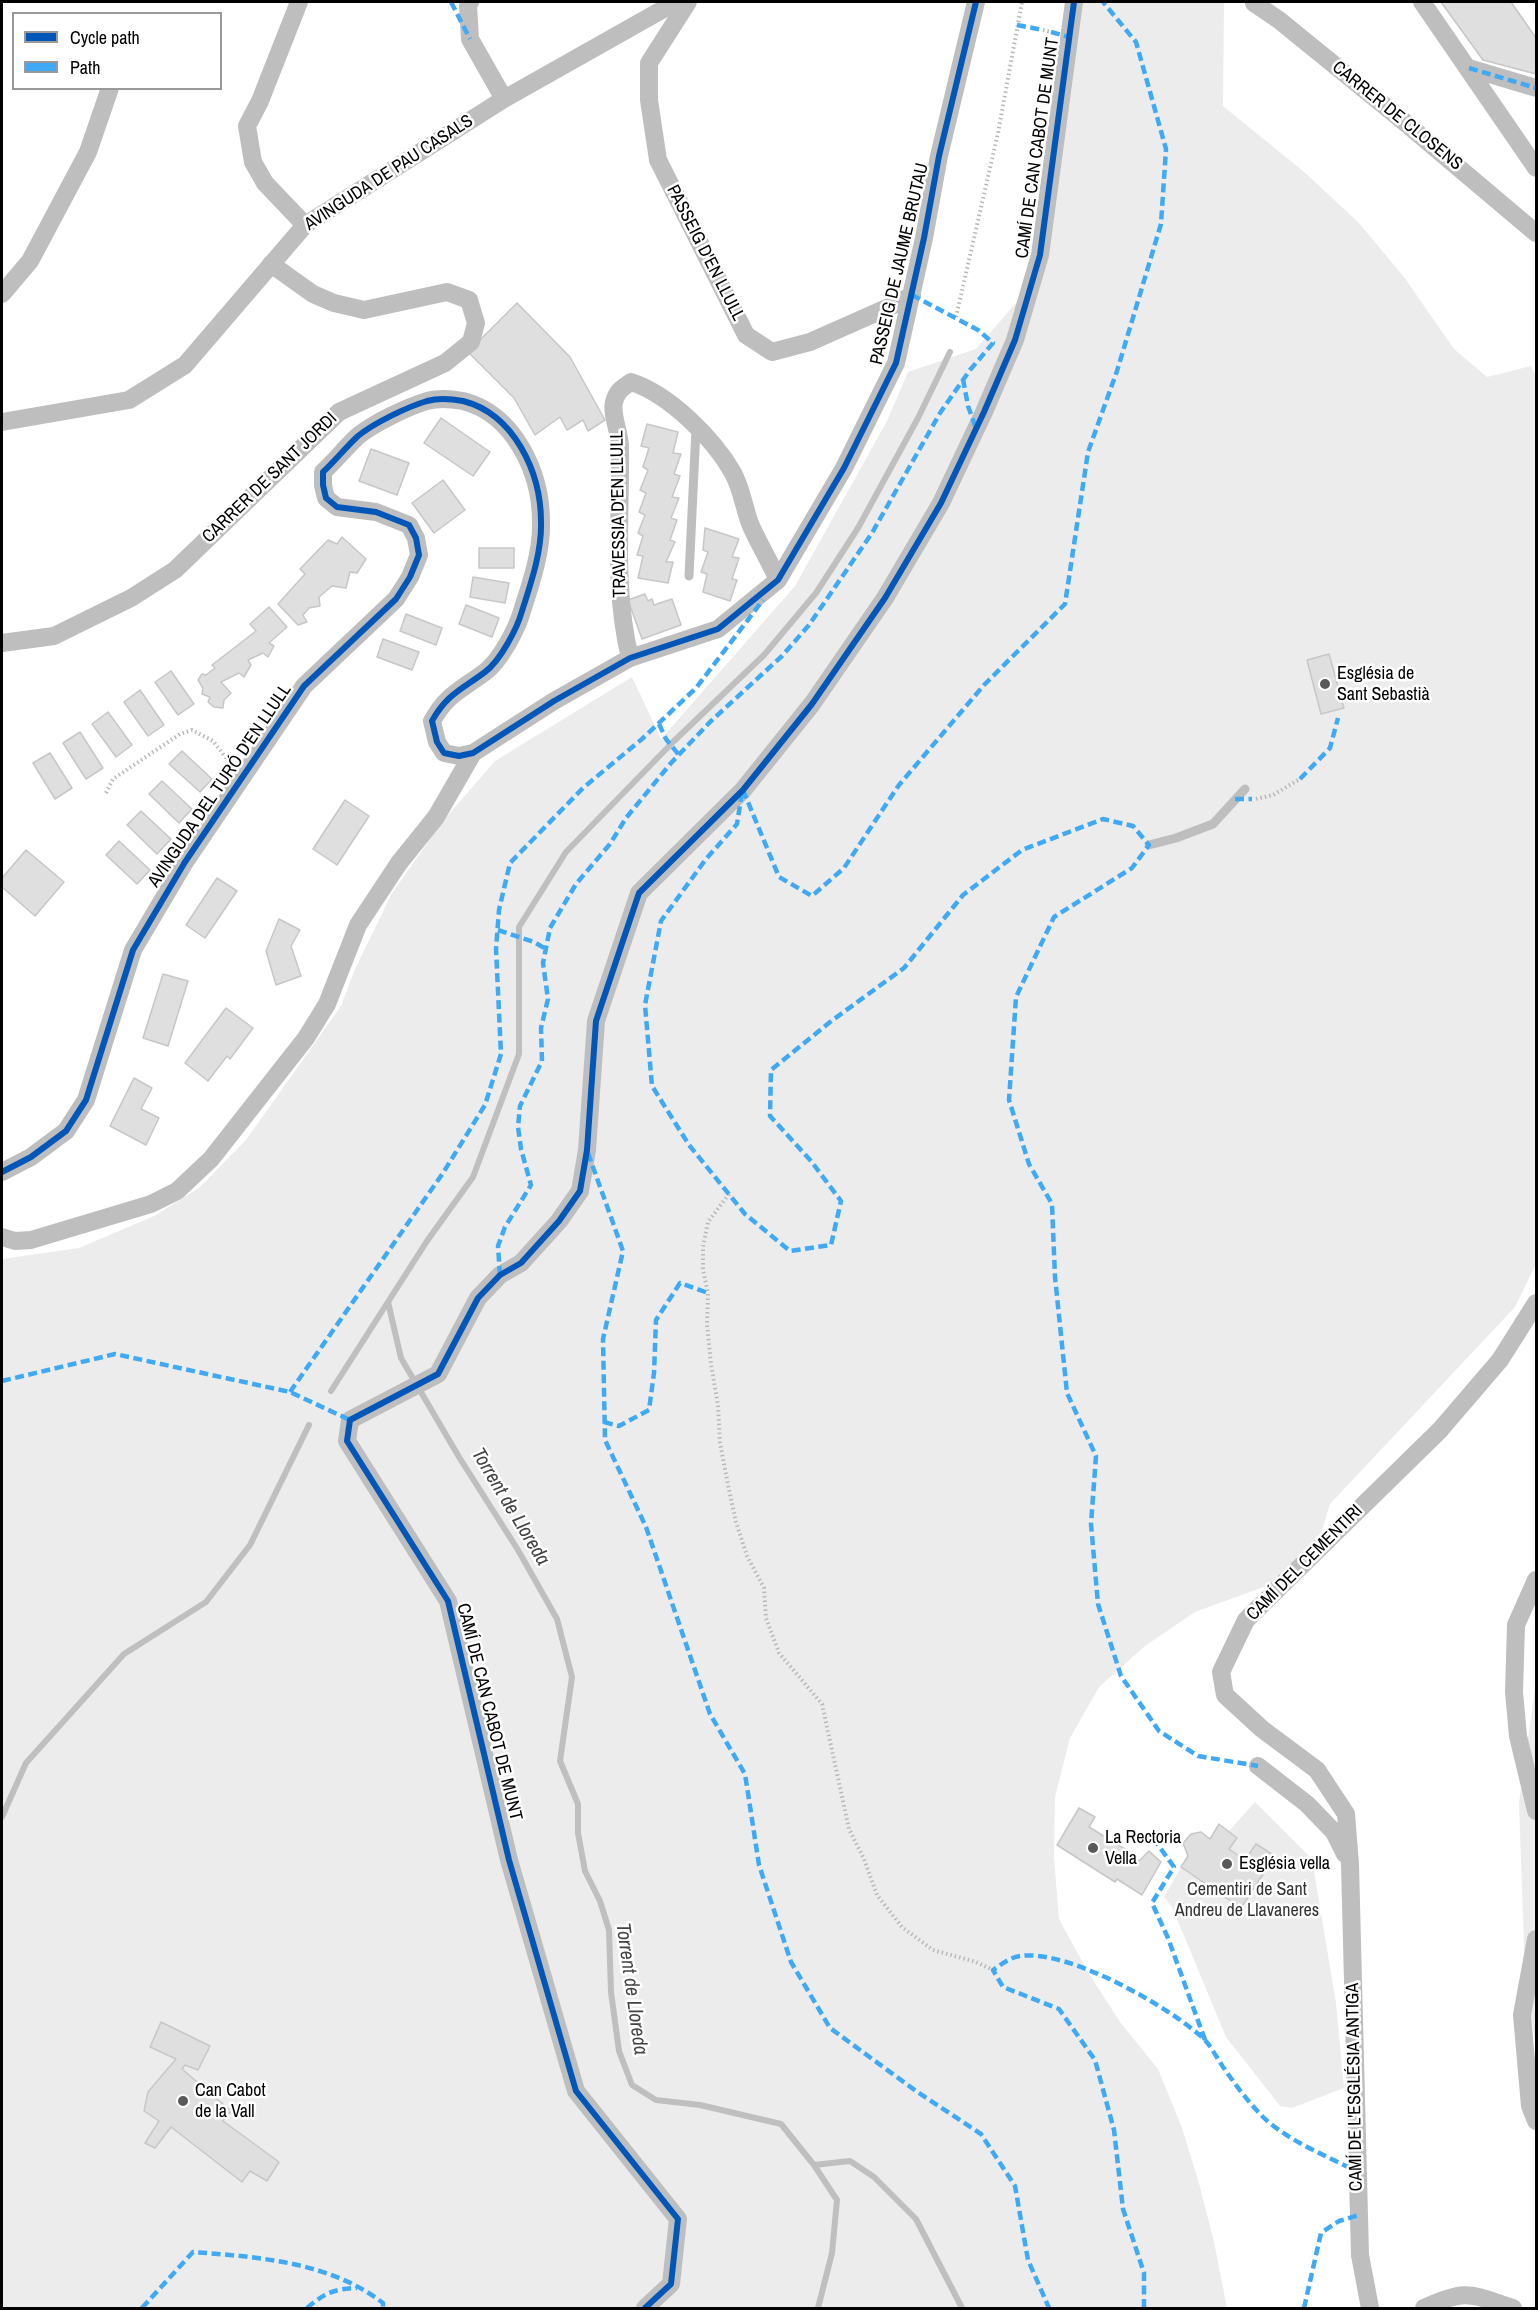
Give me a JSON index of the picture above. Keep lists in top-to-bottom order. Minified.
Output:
{"streets":{"street":["CARRER DE CLOSENS","CAMÍ DE CAN CABOT DE MUNT","AVINGUDA DE PAU CASALS","PASSEIG D'EN LLULL","PASSEIG DE JAUME BRUTAU","CARRER DE SANT JORDI","TRAVESSIA D'EN LLULL","AVINGUDA DEL TURÓ D'EN LLULL","CAMÍ DEL CEMENTIRI","CAMÍ DE L'ESGLÉSIA ANTIGA"]},"crossings":[["AVINGUDA DE PAU CASALS","CARRER DE SANT JORDI"],["PASSEIG D'EN LLULL","PASSEIG DE JAUME BRUTAU"],["PASSEIG DE JAUME BRUTAU","TRAVESSIA D'EN LLULL"],["CAMÍ DEL CEMENTIRI","CAMÍ DE L'ESGLÉSIA ANTIGA"]],"water":["Torrent de Lloreda"],"parks":["Cementiri de Sant Andreu de Llavaneres"],"places":["Església de Sant Sebastià","La Rectoria Vella","Església vella","Can Cabot de la Vall"],"legend":["Cycle path","Path"]}
